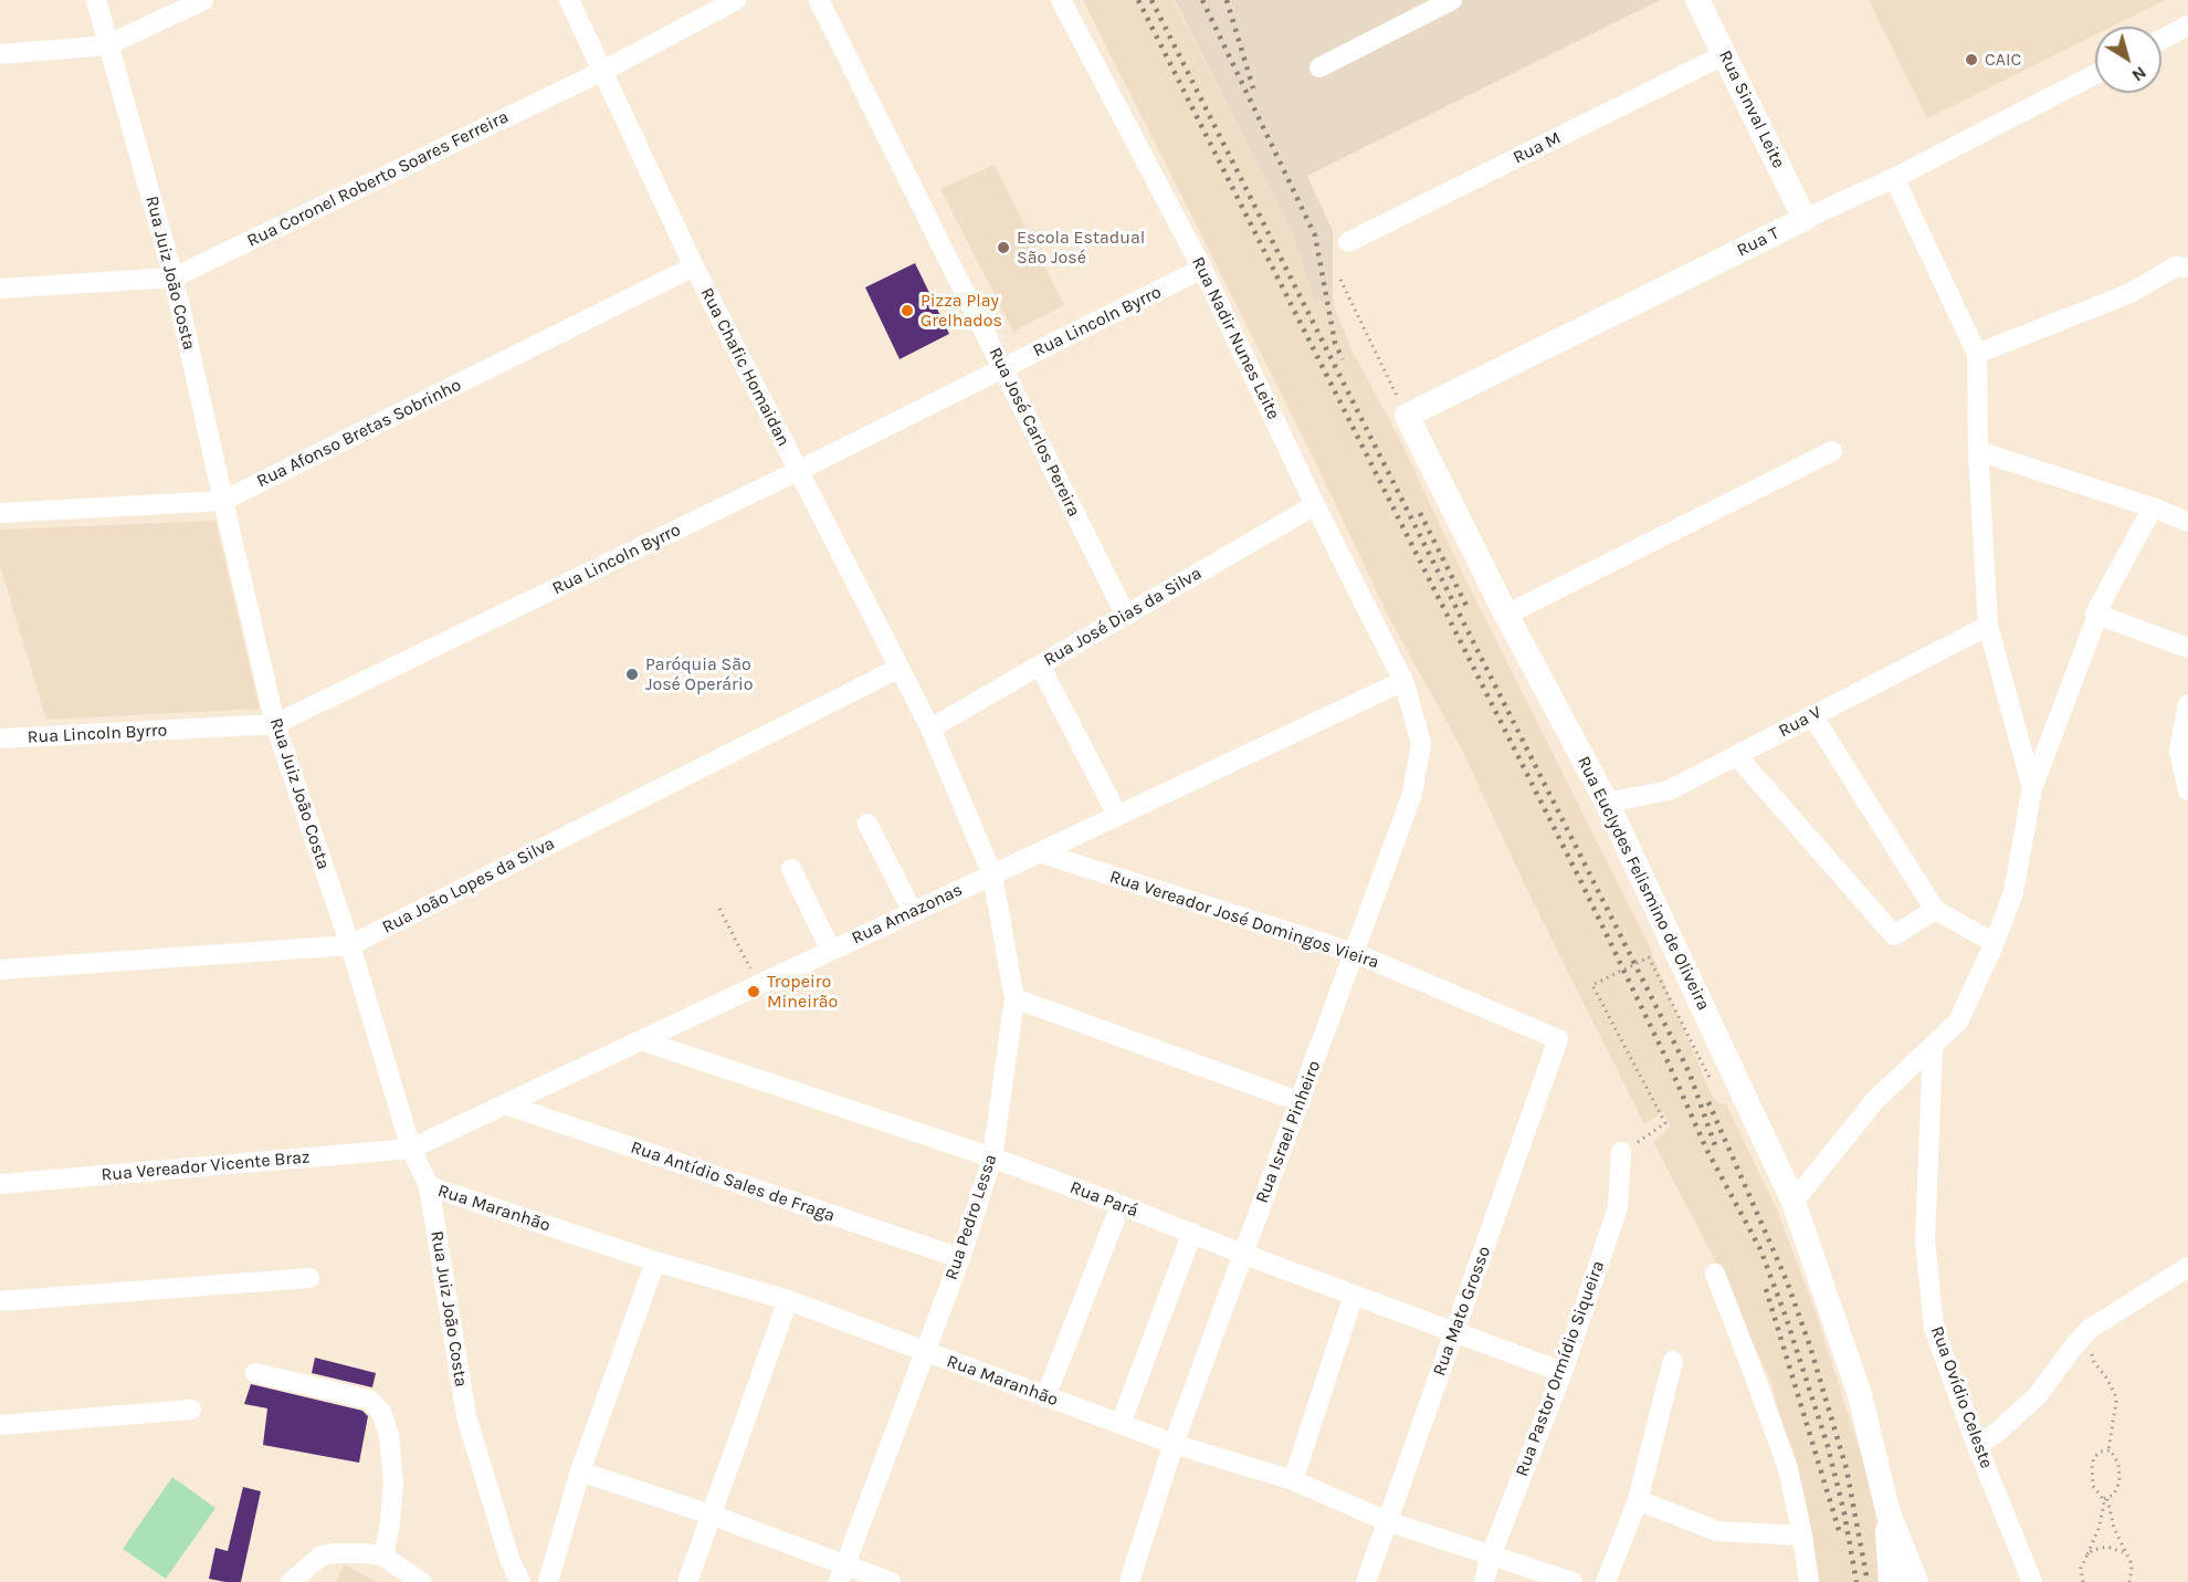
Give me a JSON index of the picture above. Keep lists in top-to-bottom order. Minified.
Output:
{"streets":{"main road":["Rua Sinval Leite","Rua T","Rua Euclydes Felismino de Oliveira"],"street":["Rua M","Rua Coronel Roberto Soares Ferreira","Rua Juiz João Costa","Rua Lincoln Byrro","Rua Nadir Nunes Leite","Rua Chafic Homaidan","Rua José Carlos Pereira","Rua Afonso Bretas Sobrinho","Rua José Dias da Silva","Rua V","Rua João Lopes da Silva","Rua Amazonas","Rua Vereador José Domingos Vieira","Rua Israel Pinheiro","Rua Vereador Vicente Braz","Rua Antídio Sales de Fraga","Rua Pará","Rua Maranhão","Rua Pedro Lessa","Rua Mato Grosso","Rua Pastor Ormídio Siqueira","Rua Ovídio Celeste"]},"crossings":[["Rua Sinval Leite","Rua M"],["Rua Sinval Leite","Rua T"],["Rua Coronel Roberto Soares Ferreira","Rua Juiz João Costa"],["Rua Coronel Roberto Soares Ferreira","Rua Chafic Homaidan"],["Rua T","Rua Euclydes Felismino de Oliveira"],["Rua Juiz João Costa","Rua Lincoln Byrro"],["Rua Juiz João Costa","Rua Afonso Bretas Sobrinho"],["Rua Juiz João Costa","Rua João Lopes da Silva"],["Rua Juiz João Costa","Rua Amazonas"],["Rua Juiz João Costa","Rua Vereador Vicente Braz"],["Rua Juiz João Costa","Rua Maranhão"],["Rua Lincoln Byrro","Rua Nadir Nunes Leite"],["Rua Lincoln Byrro","Rua Chafic Homaidan"],["Rua Lincoln Byrro","Rua José Carlos Pereira"],["Rua Nadir Nunes Leite","Rua José Dias da Silva"],["Rua Nadir Nunes Leite","Rua Amazonas"],["Rua Nadir Nunes Leite","Rua Israel Pinheiro"],["Rua Chafic Homaidan","Rua Afonso Bretas Sobrinho"],["Rua Chafic Homaidan","Rua José Dias da Silva"],["Rua Chafic Homaidan","Rua João Lopes da Silva"],["Rua Chafic Homaidan","Rua Pedro Lessa"],["Rua José Carlos Pereira","Rua José Dias da Silva"],["Rua José Dias da Silva","Rua Pedro Lessa"],["Rua V","Rua Euclydes Felismino de Oliveira"],["Rua Amazonas","Rua Vereador José Domingos Vieira"],["Rua Amazonas","Rua Israel Pinheiro"],["Rua Amazonas","Rua Vereador Vicente Braz"],["Rua Amazonas","Rua Antídio Sales de Fraga"],["Rua Amazonas","Rua Pará"],["Rua Amazonas","Rua Pedro Lessa"],["Rua Vereador José Domingos Vieira","Rua Israel Pinheiro"],["Rua Vereador José Domingos Vieira","Rua Mato Grosso"],["Rua Israel Pinheiro","Rua Pará"],["Rua Israel Pinheiro","Rua Maranhão"],["Rua Antídio Sales de Fraga","Rua Pedro Lessa"],["Rua Pará","Rua Pedro Lessa"],["Rua Pará","Rua Mato Grosso"],["Rua Pará","Rua Pastor Ormídio Siqueira"],["Rua Maranhão","Rua Pedro Lessa"],["Rua Maranhão","Rua Mato Grosso"],["Rua Maranhão","Rua Pastor Ormídio Siqueira"]],"places":["CAIC","Escola Estadual São José","Pizza Play Grelhados","Paróquia São José Operário","Tropeiro Mineirão"],"north":"bottom right"}
